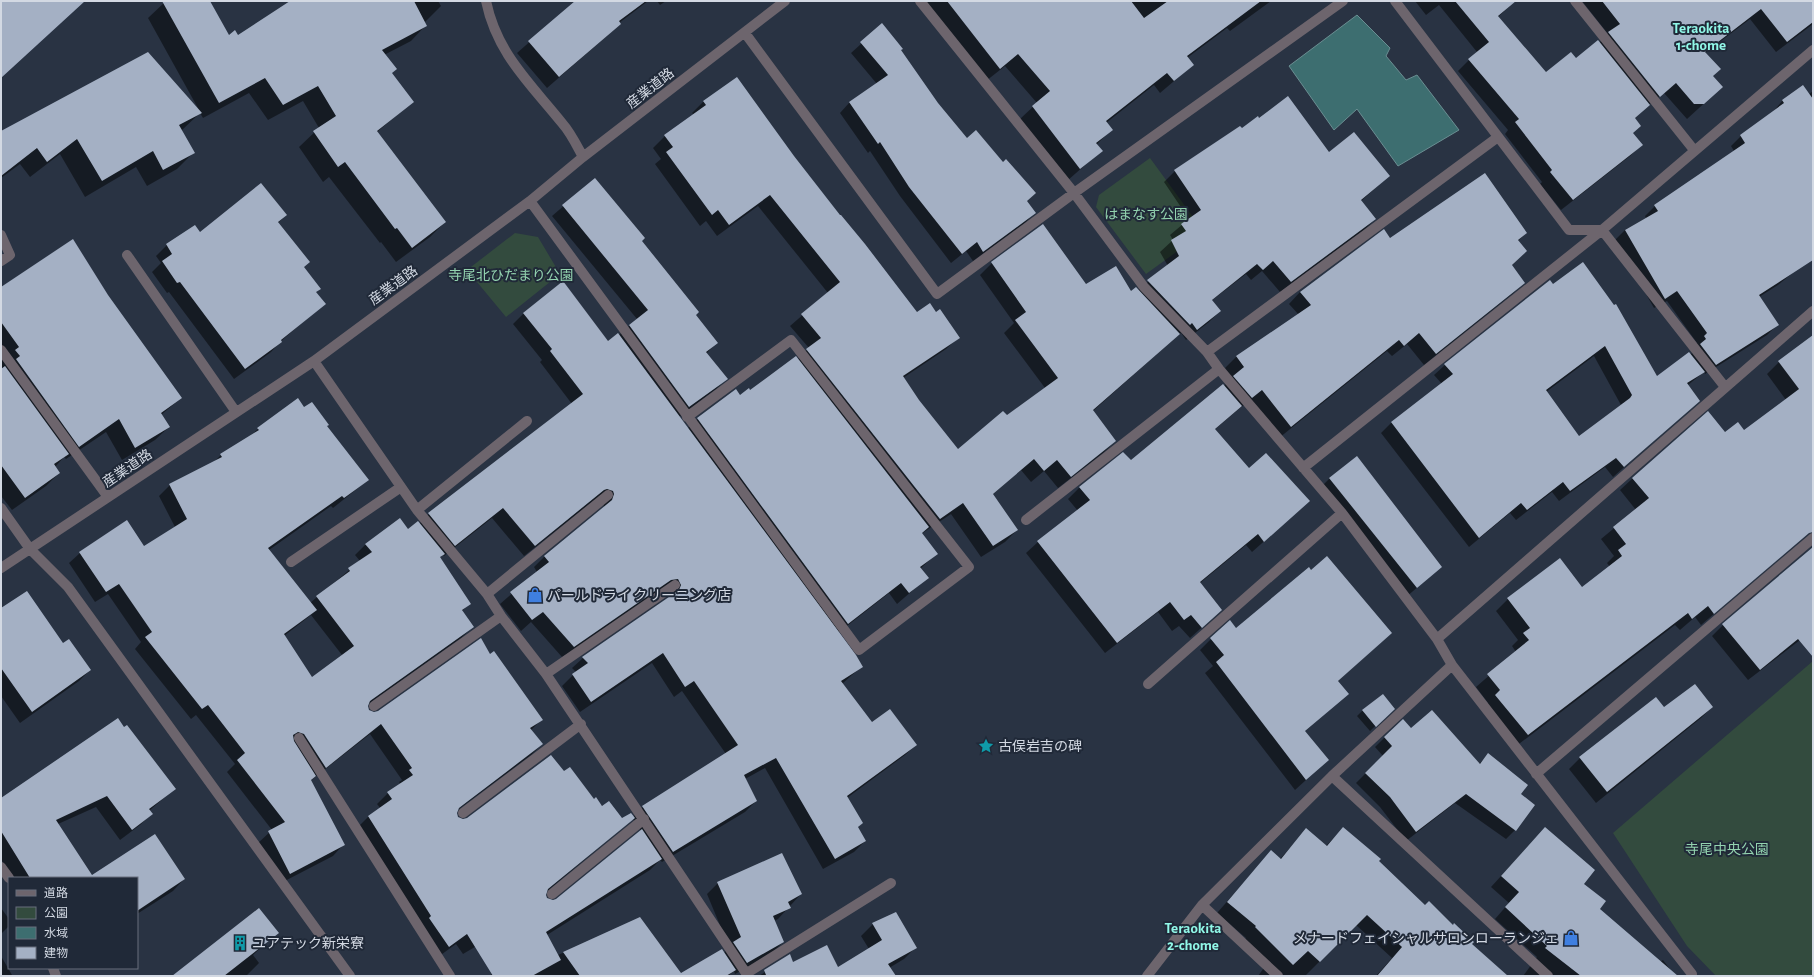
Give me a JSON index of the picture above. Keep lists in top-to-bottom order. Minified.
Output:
{"streets":{"street":["産業道路"]},"districts":["Teraokita 1-chome","Teraokita 2-chome"],"parks":["はまなす公園","寺尾北ひだまり公園","寺尾中央公園"],"places":{"shop":["パールドライ クリーニング店","メナードフェイシャルサロンローランジェ"],"place":["古俣岩吉の碑"],"building":["ユアテック新栄寮"]},"legend":["道路","公園","水域","建物"]}
